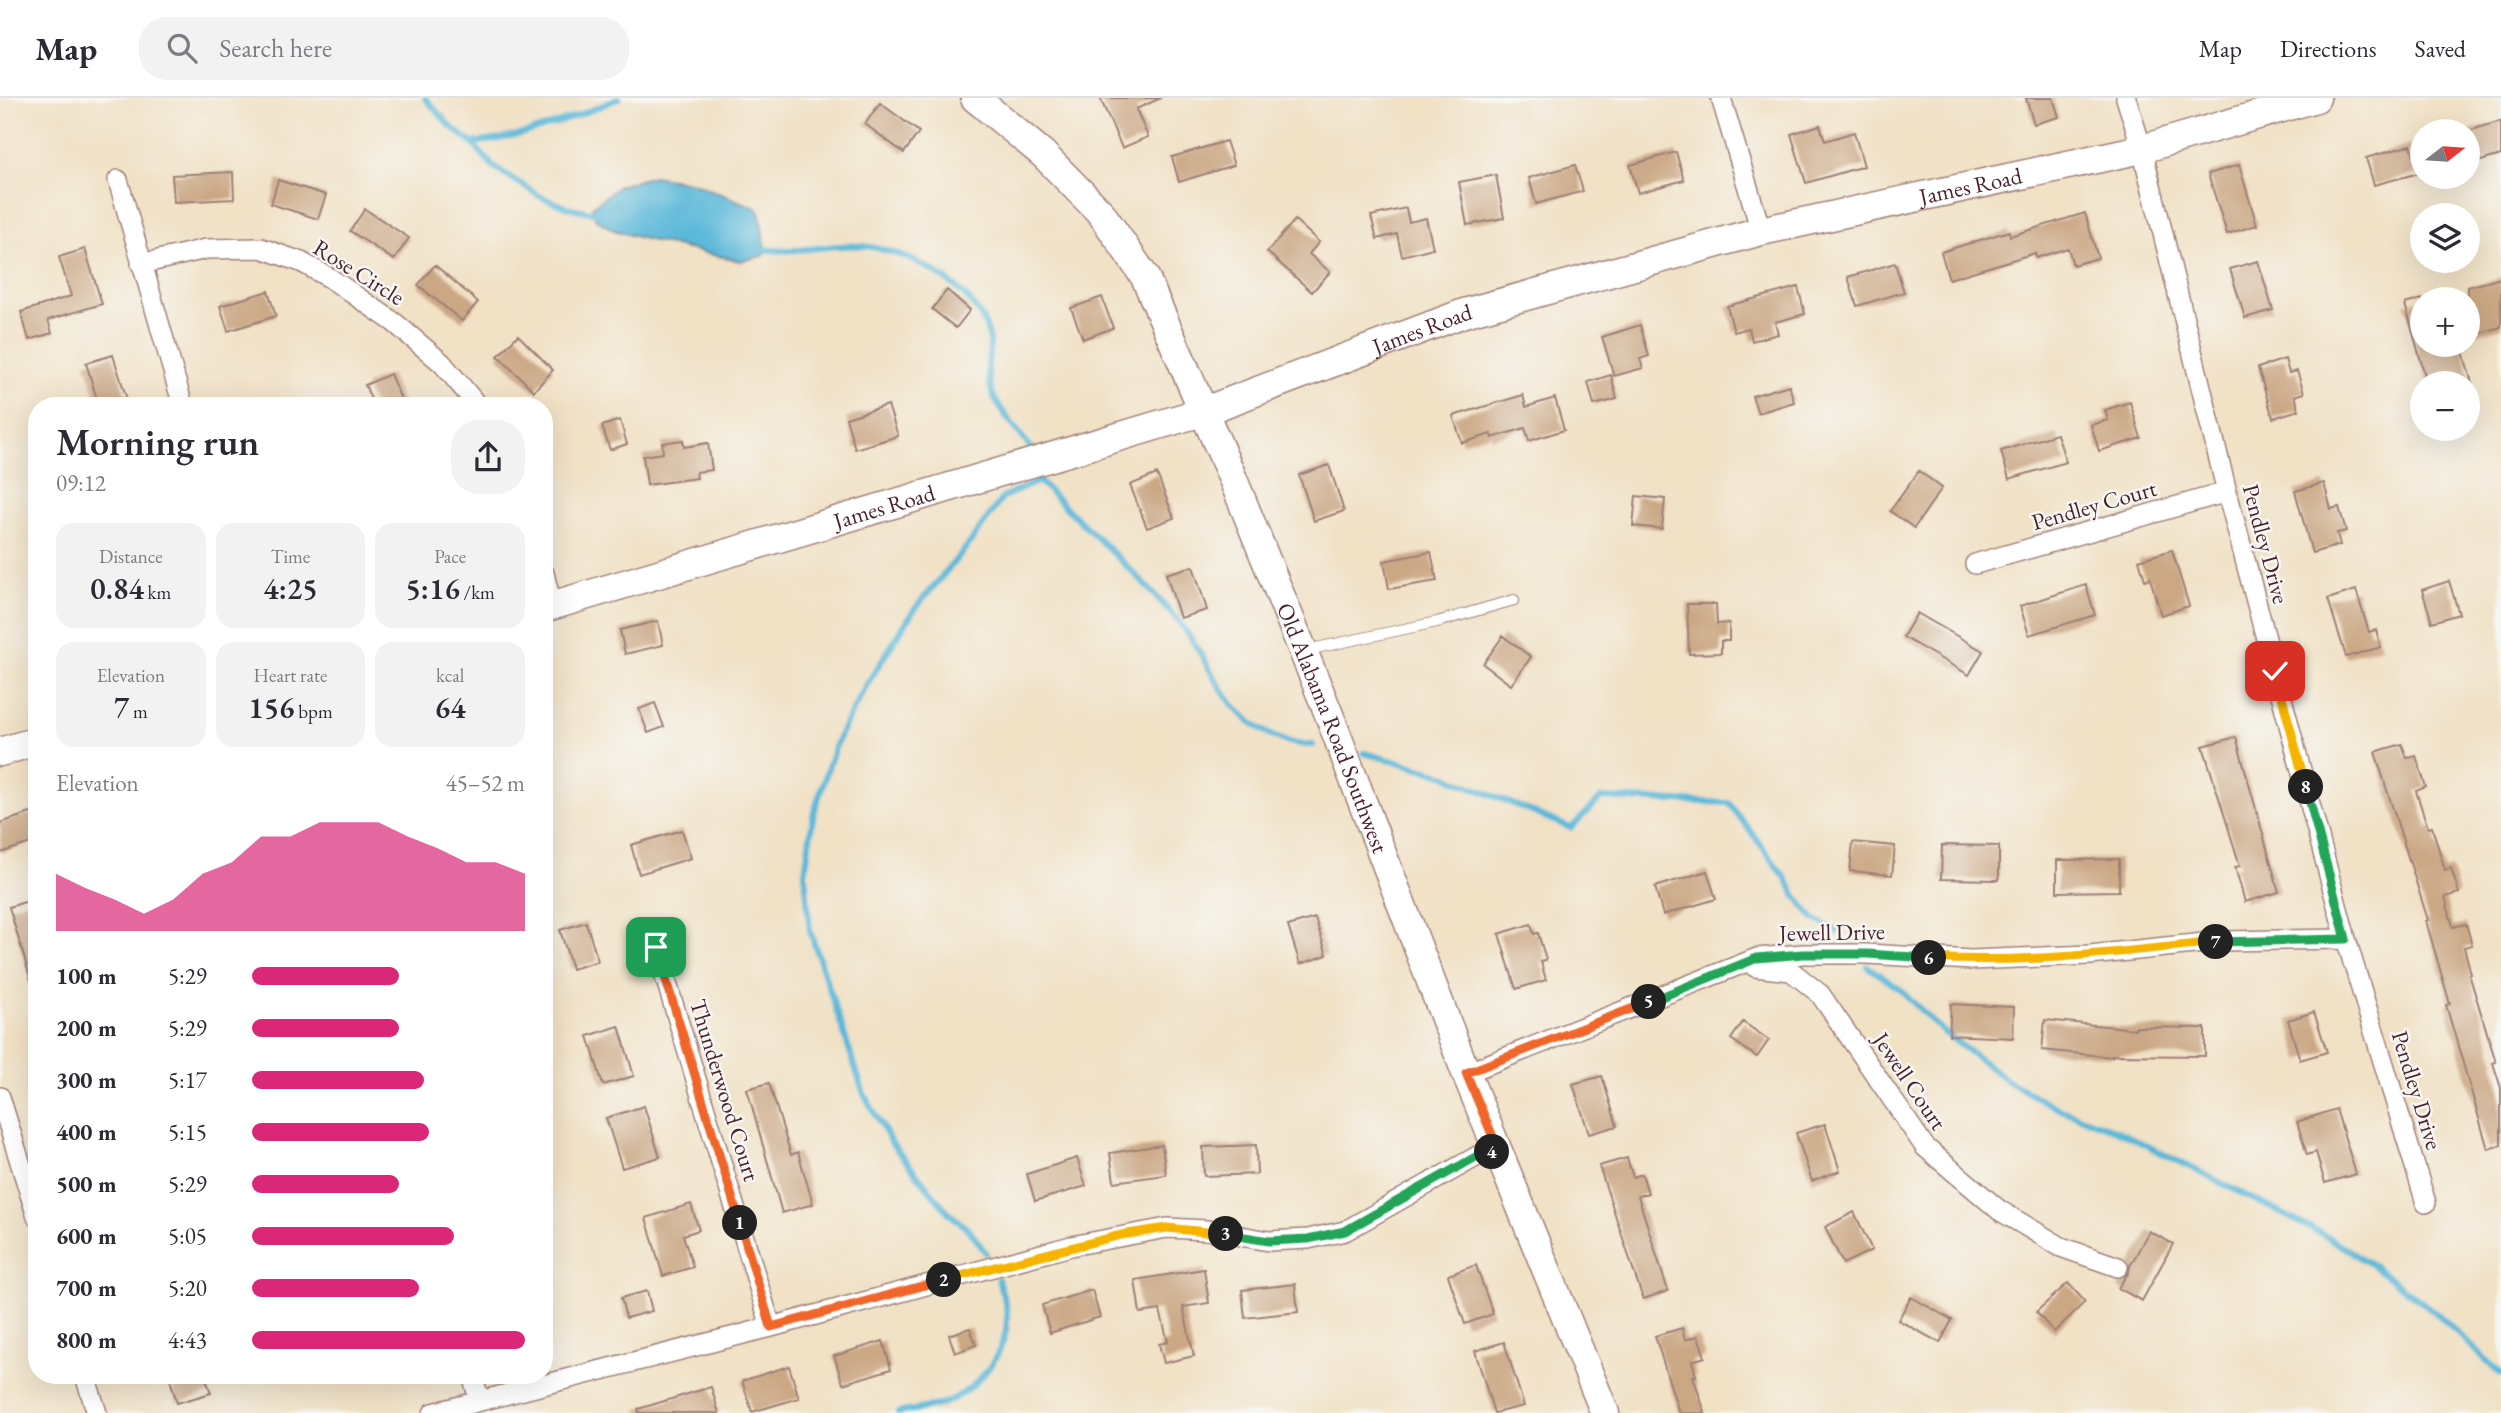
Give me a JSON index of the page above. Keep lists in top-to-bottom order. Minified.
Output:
{"streets":{"street":["James Road","Rose Circle","Pendley Court","Pendley Drive","Old Alabama Road Southwest","Jewell Drive","Jewell Court","Thunderwood Court"]},"crossings":[["James Road","Pendley Drive"],["James Road","Old Alabama Road Southwest"],["Pendley Court","Pendley Drive"],["Pendley Drive","Jewell Drive"],["Old Alabama Road Southwest","Jewell Drive"],["Jewell Drive","Jewell Court"]],"north":"right","page":{"header":"Map","search":"Search here","nav":["Map","Directions","Saved"],"map_buttons":["+","−"],"heading":["Morning run","09:12"],"stats":[["Distance","0.84 km"],["Time","4:25"],["Pace","5:16 /km"],["Elevation","7 m"],["Heart rate","156 bpm"],["kcal","64"]],"chart":["Elevation","45–52 m"],"pins":["8","7","6","5","4","1","3","2"],"list":[{"name":"100 m","note":"5:29"},{"name":"200 m","note":"5:29"},{"name":"300 m","note":"5:17"},{"name":"400 m","note":"5:15"},{"name":"500 m","note":"5:29"},{"name":"600 m","note":"5:05"},{"name":"700 m","note":"5:20"},{"name":"800 m","note":"4:43"}]}}
